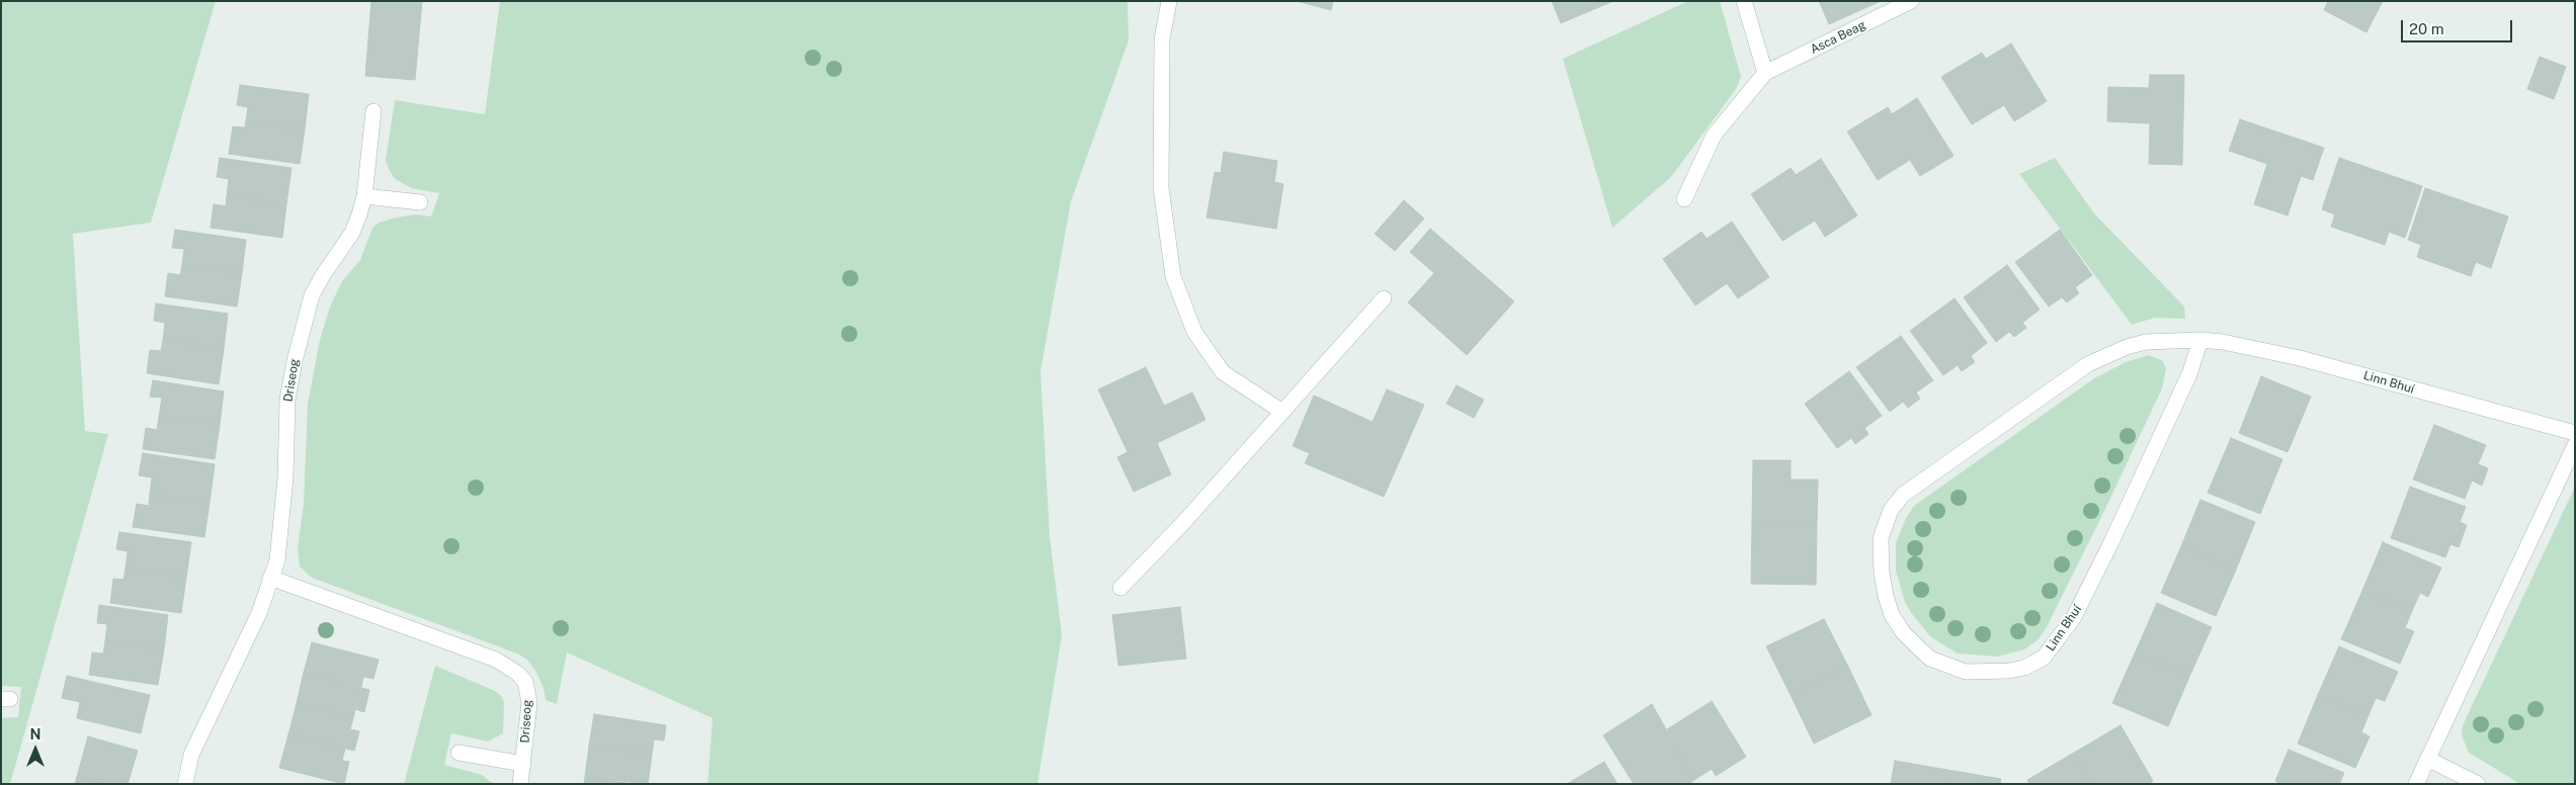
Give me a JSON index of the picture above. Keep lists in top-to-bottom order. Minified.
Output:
{"streets":{"street":["Asca Beag","Driseog","Linn Bhuí"]},"scale_bar":"20 m","north":"top"}
